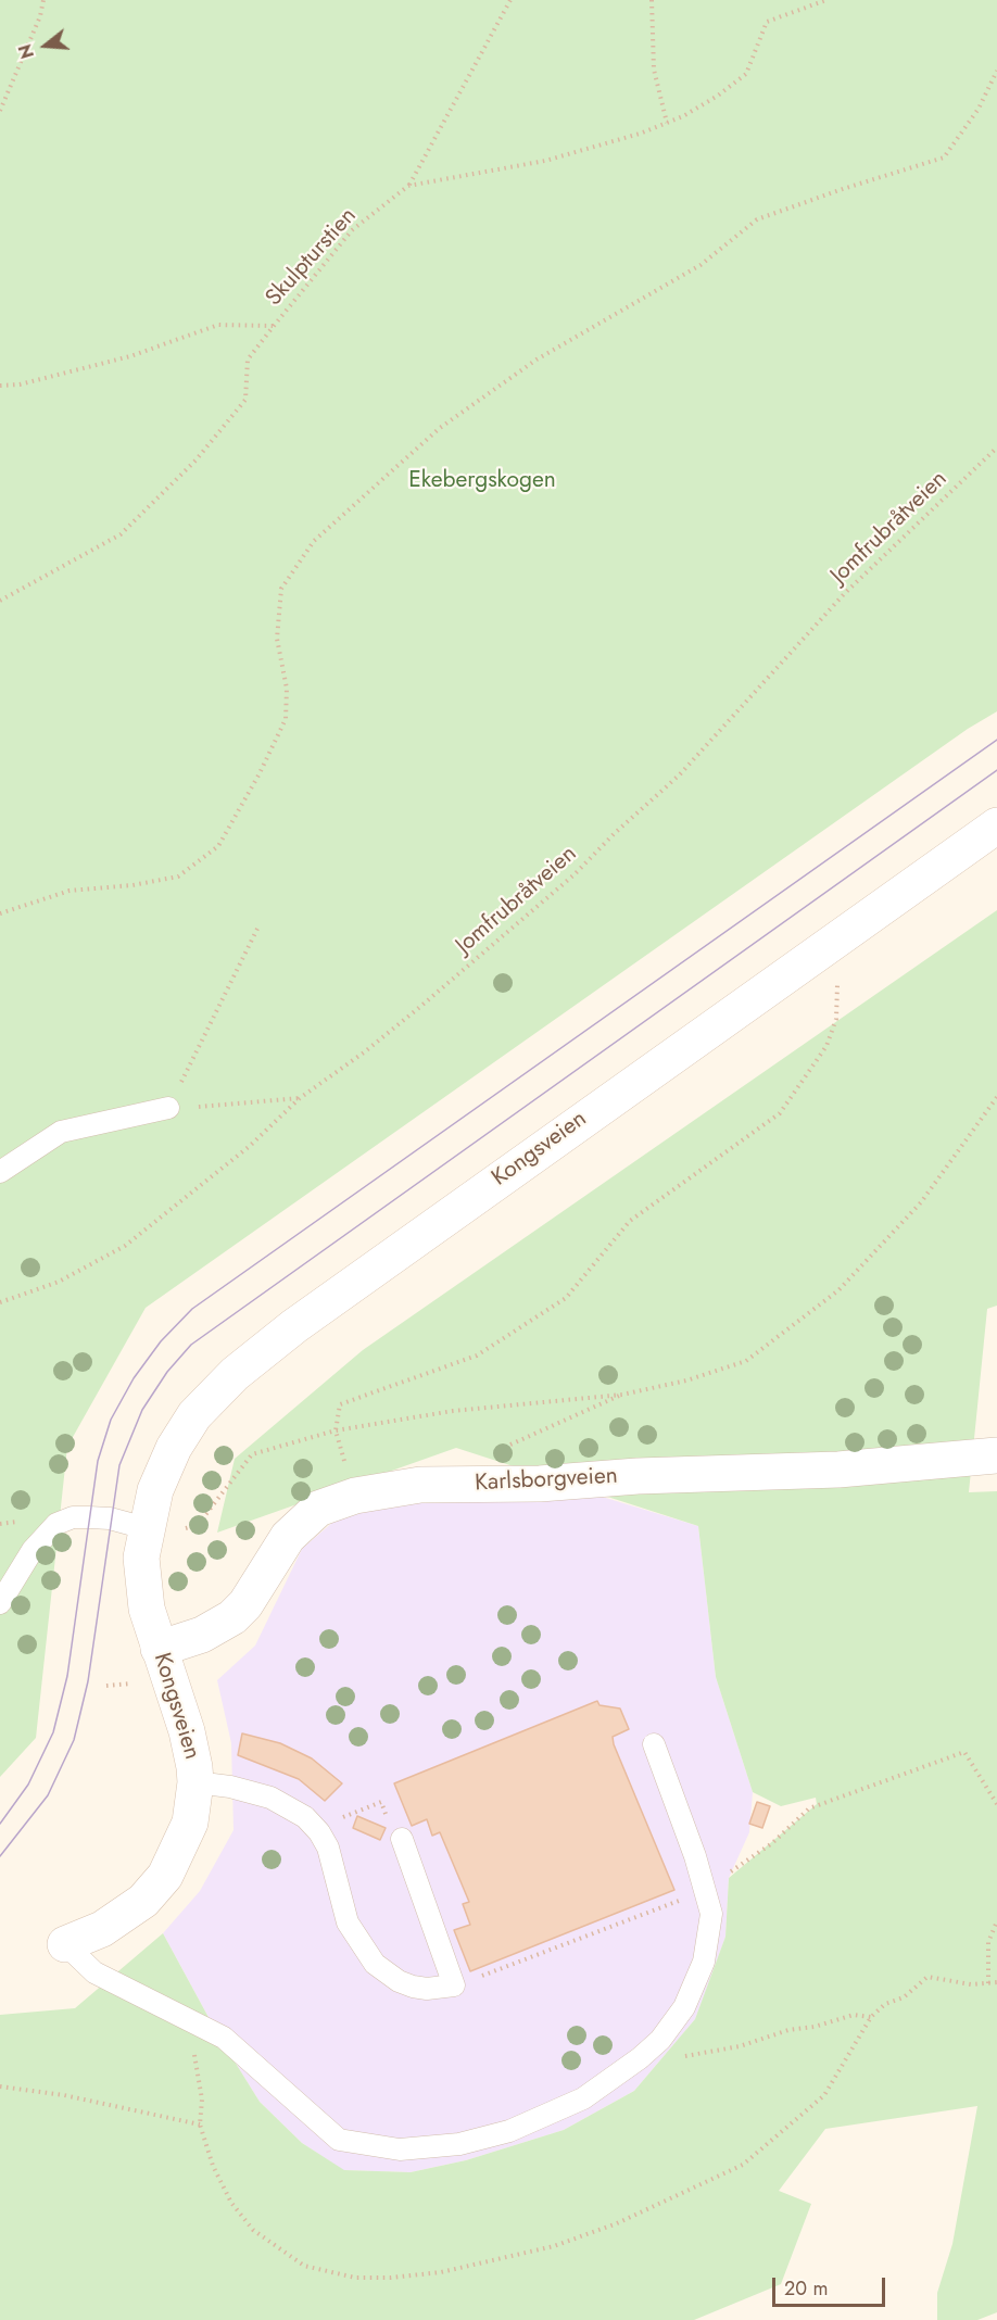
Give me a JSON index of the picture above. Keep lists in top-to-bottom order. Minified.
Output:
{"streets":{"main road":["Kongsveien","Karlsborgveien"],"path":["Skulpturstien","Jomfrubråtveien"]},"crossings":[["Kongsveien","Karlsborgveien"]],"parks":["Ekebergskogen"],"scale_bar":"20 m","north":"left"}
